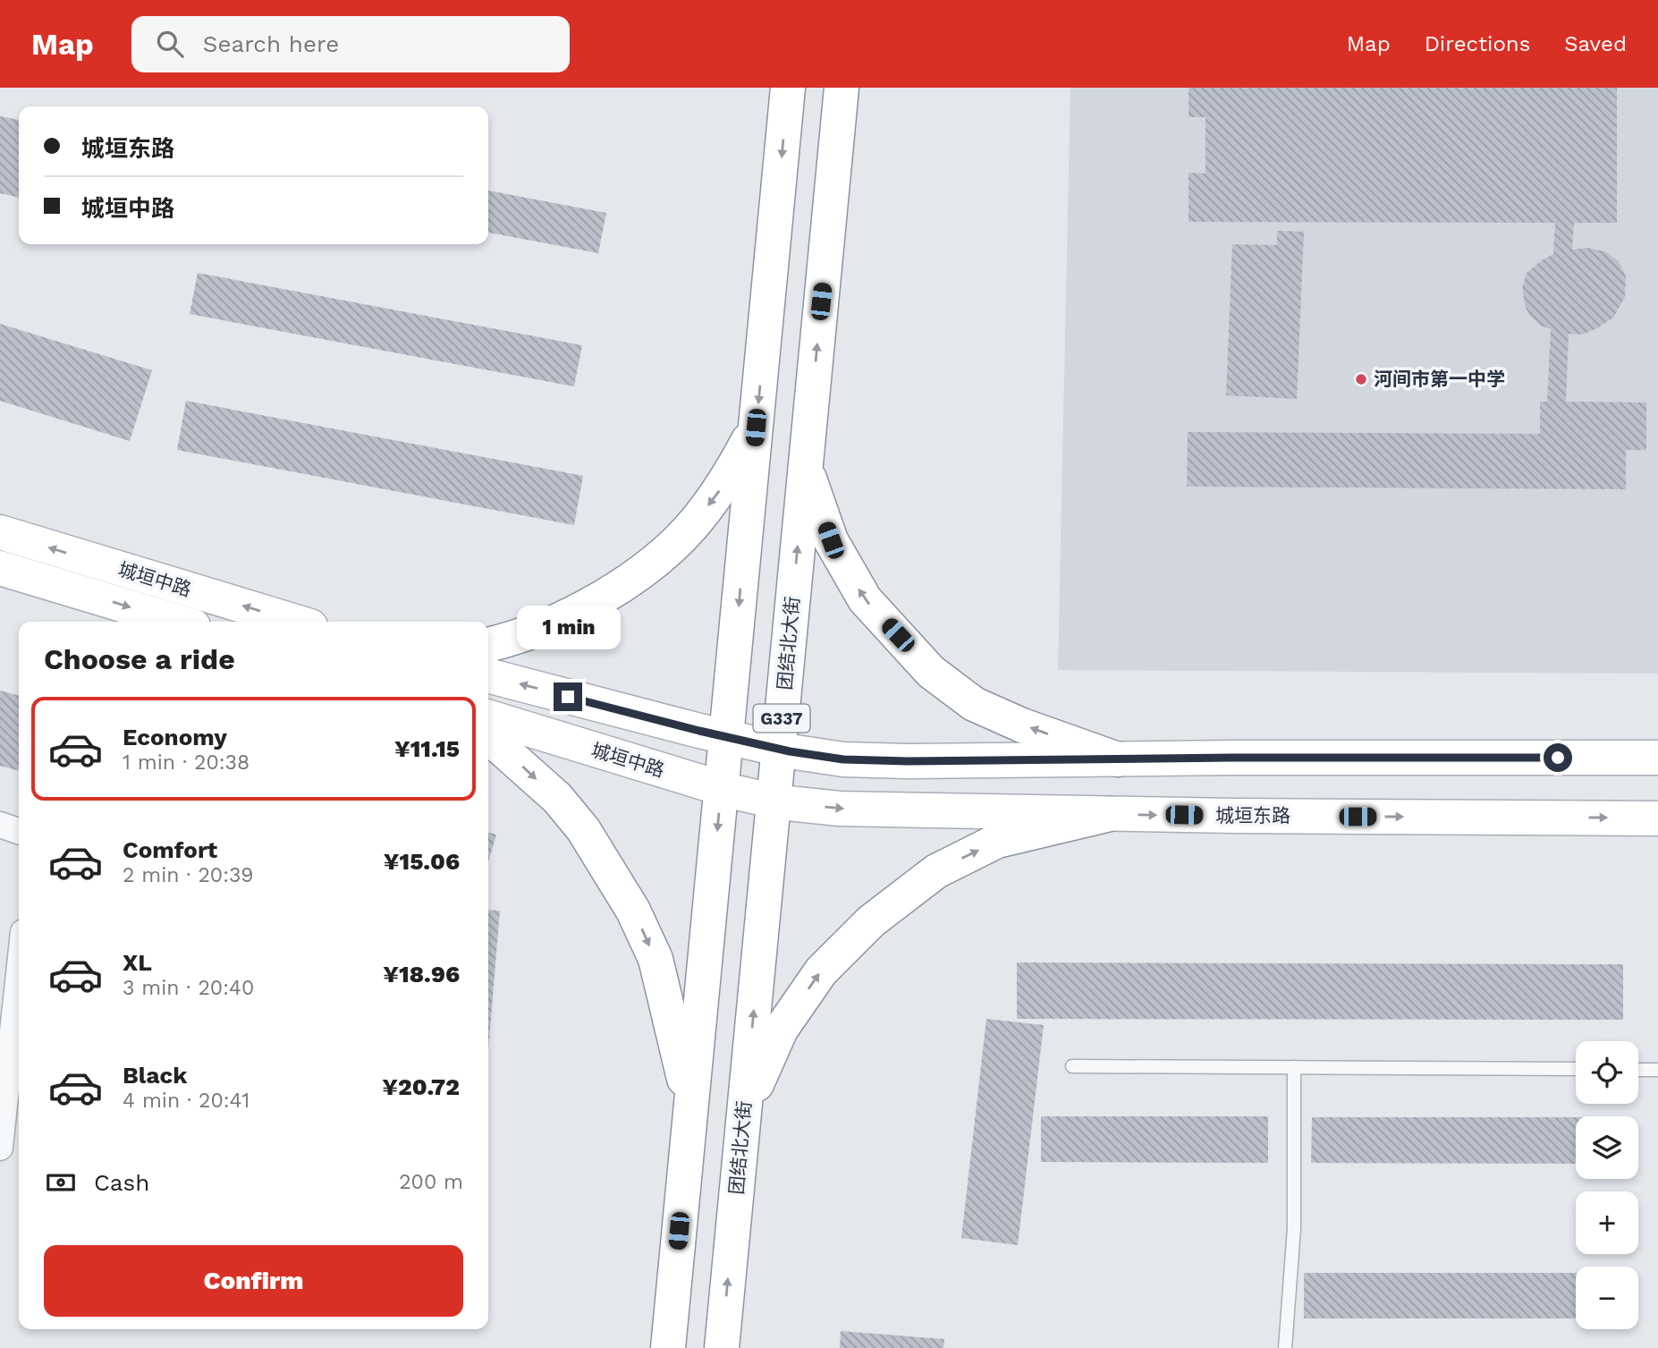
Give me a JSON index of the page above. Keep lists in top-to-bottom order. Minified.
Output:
{"streets":{"main road":["城垣中路","团结北大街","G337","城垣东路"]},"crossings":[["城垣中路","团结北大街"],["城垣中路","G337"],["城垣中路","城垣东路"],["团结北大街","城垣东路"]],"places":["河间市第一中学"],"page":{"header":"Map","search":"Search here","nav":["Map","Directions","Saved"],"banner":["城垣东路","城垣中路"],"bubble":"1 min","heading":"Choose a ride","list":[{"name":"Economy","note":"1 min · 20:38","value":"¥11.15"},{"name":"Comfort","note":"2 min · 20:39","value":"¥15.06"},{"name":"XL","note":"3 min · 20:40","value":"¥18.96"},{"name":"Black","note":"4 min · 20:41","value":"¥20.72"}],"map_buttons":["+","−"],"pay":["Cash","200 m"],"buttons":"Confirm"}}
